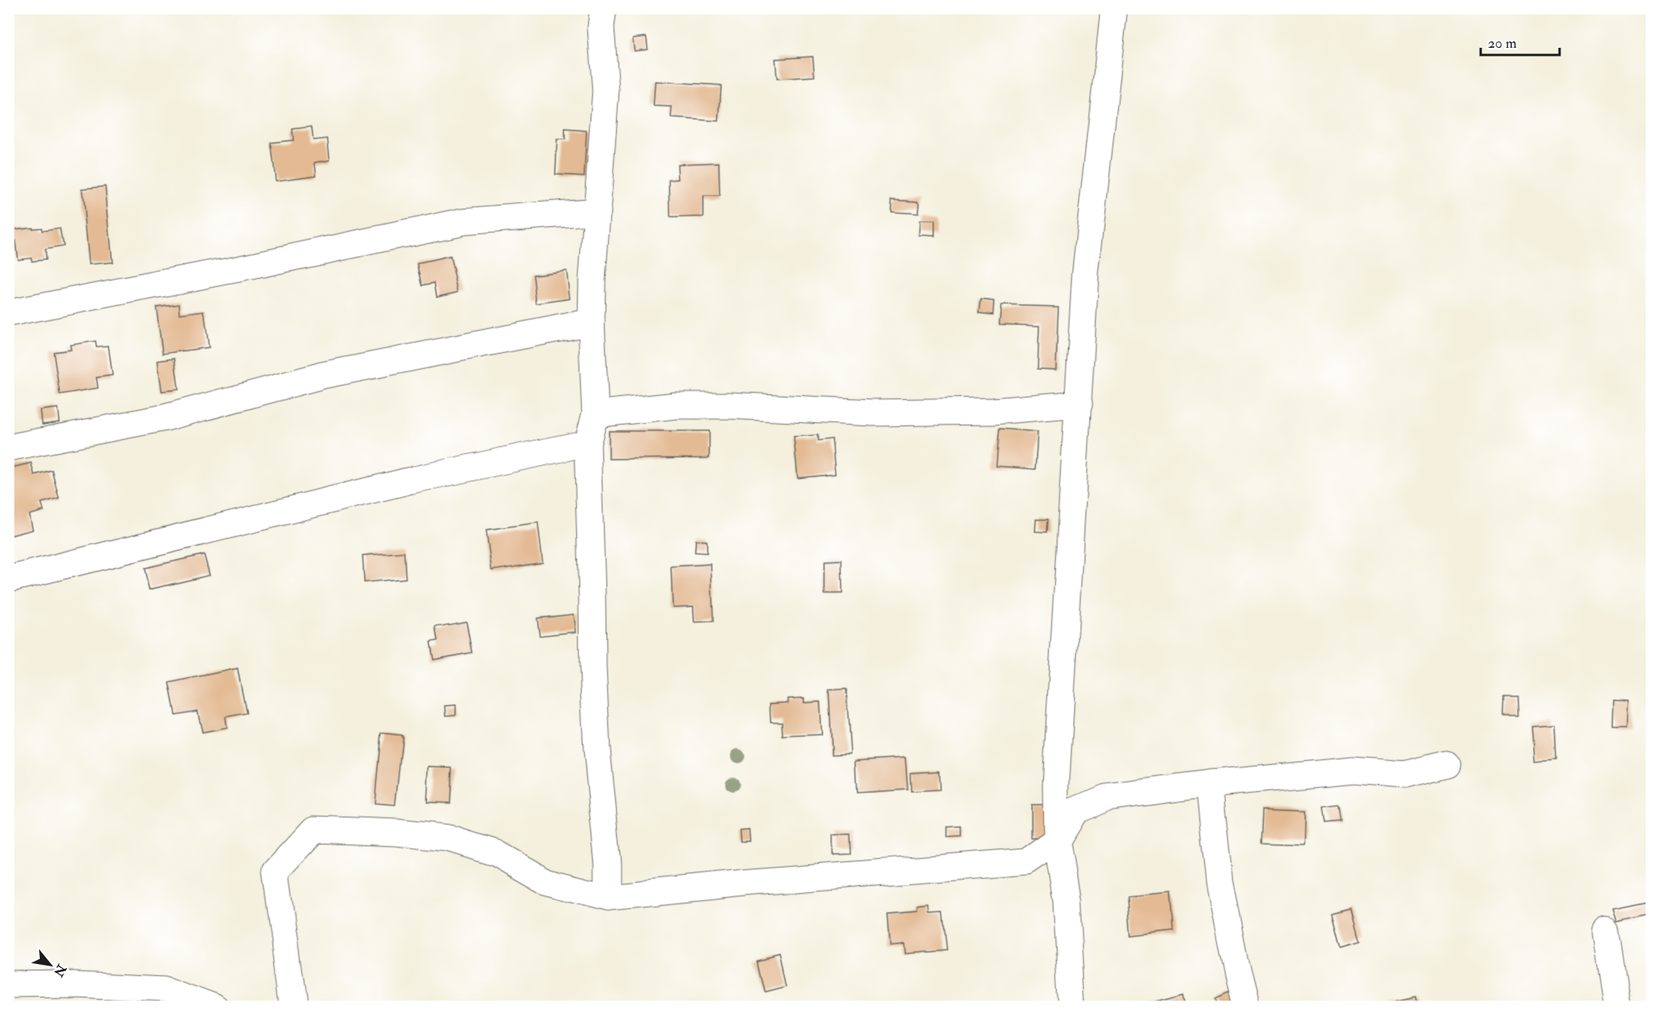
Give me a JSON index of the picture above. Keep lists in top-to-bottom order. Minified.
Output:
{"scale_bar":"20 m","north":"bottom right"}
